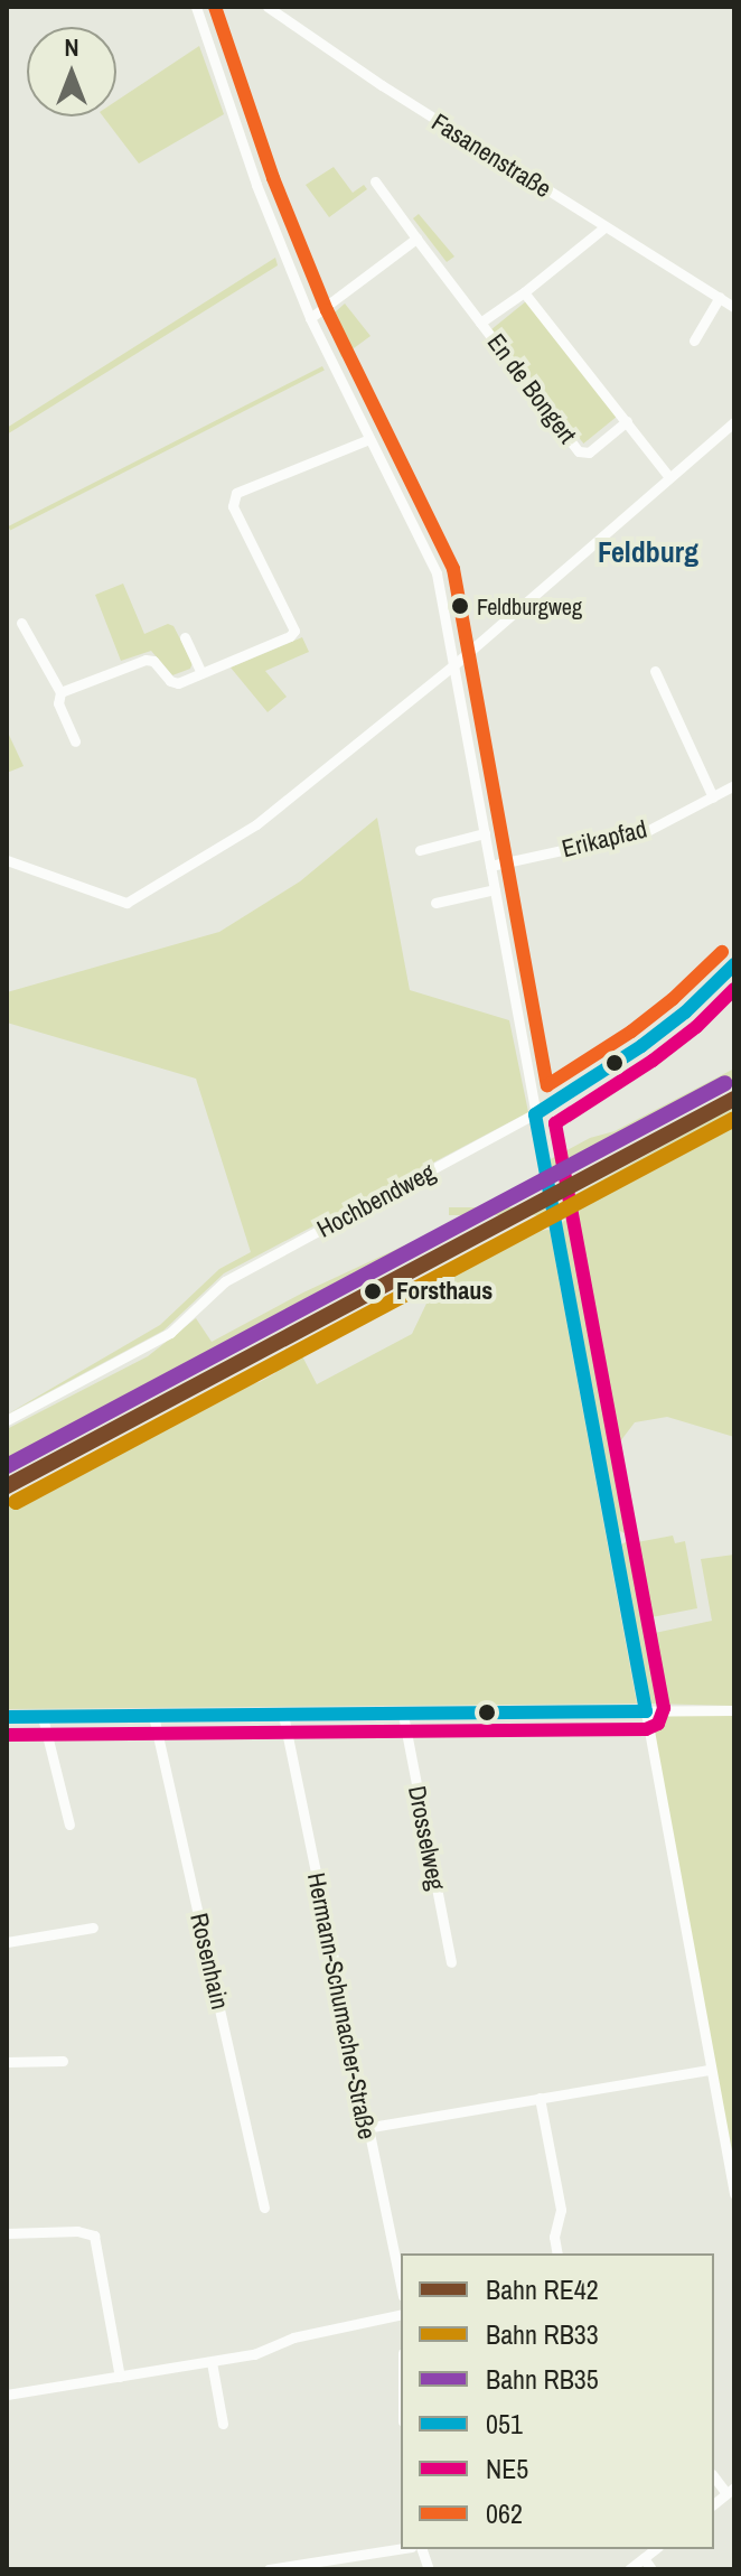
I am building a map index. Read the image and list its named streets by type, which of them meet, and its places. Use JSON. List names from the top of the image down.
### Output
{
  "streets": {
    "street": [
      "Fasanenstraße",
      "En de Bongert",
      "Erikapfad",
      "Hochbendweg",
      "Drosselweg",
      "Rosenhain",
      "Hermann-Schumacher-Straße"
    ]
  },
  "crossings": [
    ["Fasanenstraße", "En de Bongert"]
  ],
  "districts": ["Feldburg"],
  "places": ["Feldburgweg", "Forsthaus"],
  "lines": [
    "transit line 062",
    "transit line 051",
    "transit line NE5",
    "rail line RB35",
    "rail line RE42",
    "rail line RB33"
  ],
  "legend": [
    "Bahn RE42",
    "Bahn RB33",
    "Bahn RB35",
    "051",
    "NE5",
    "062"
  ],
  "north": "top"
}
